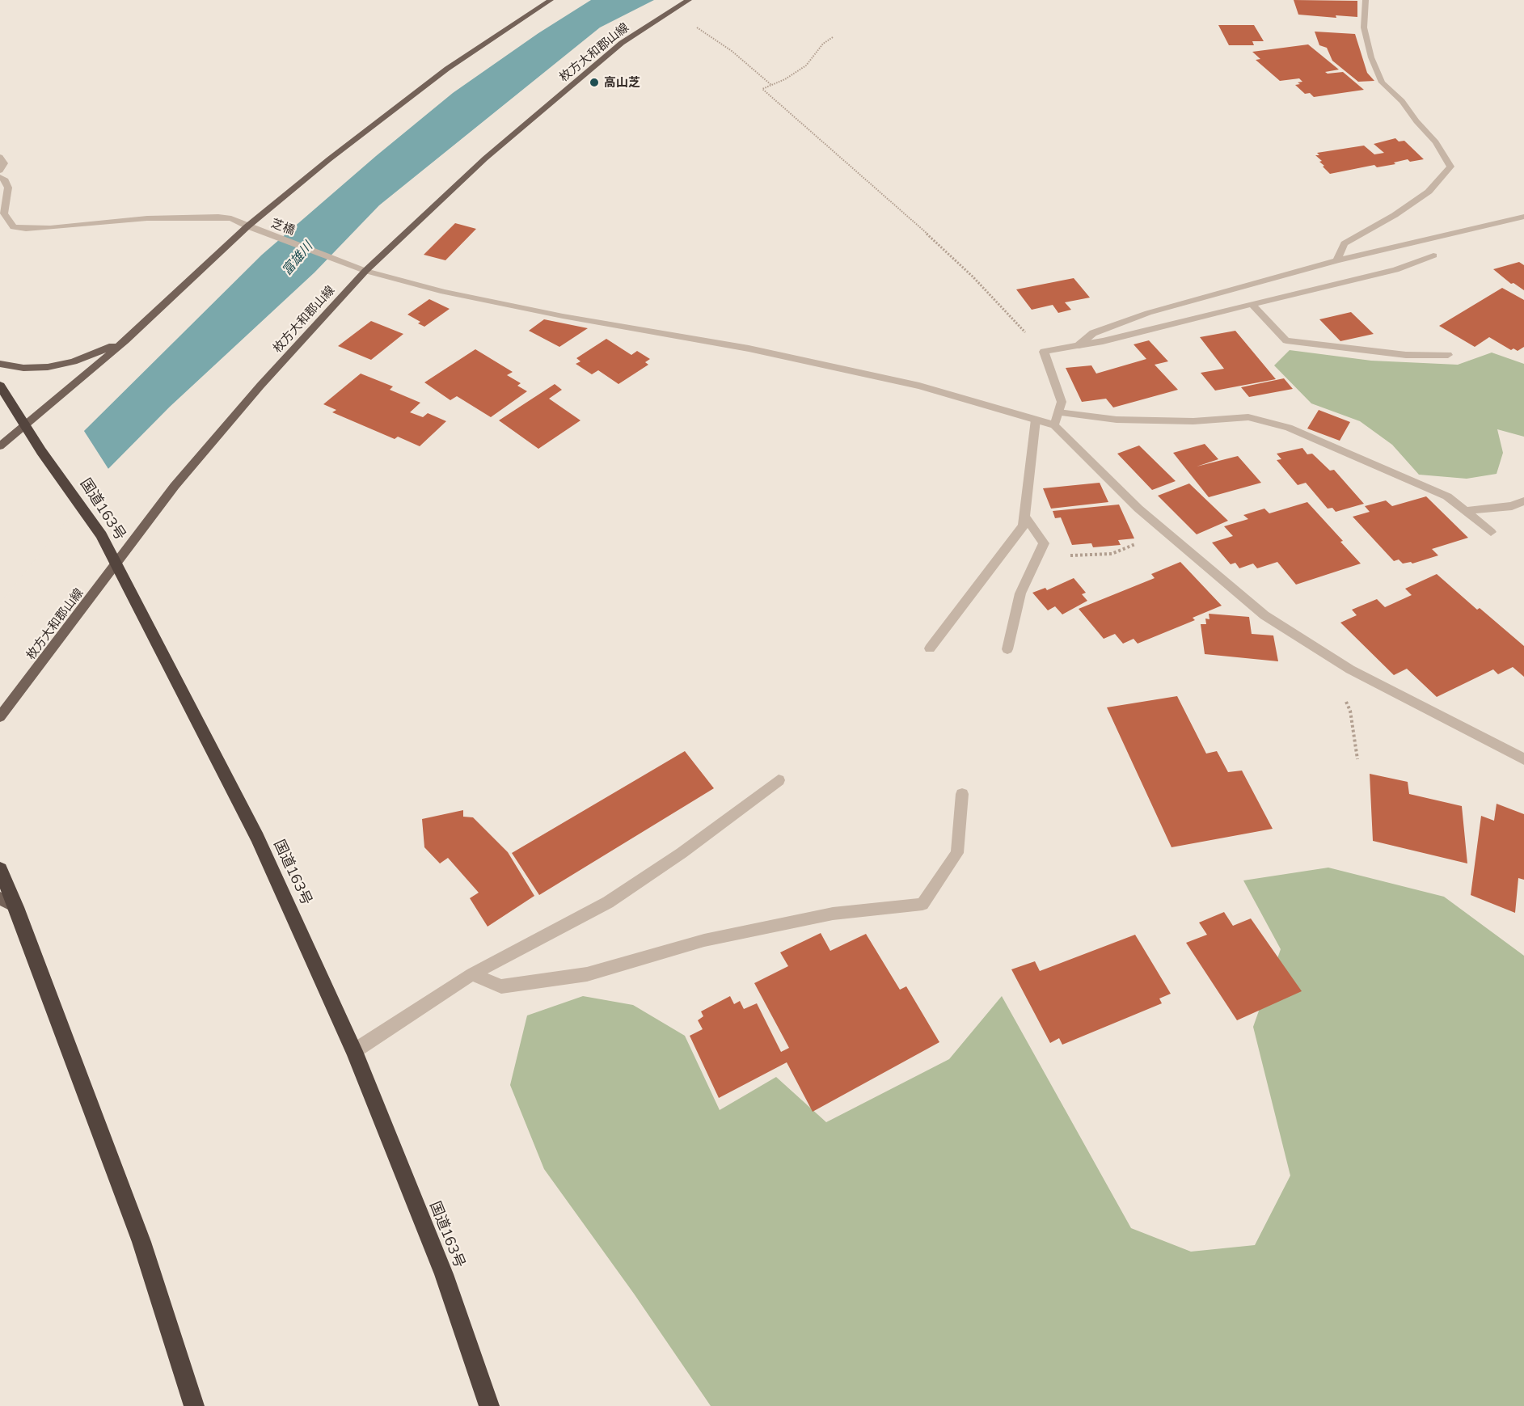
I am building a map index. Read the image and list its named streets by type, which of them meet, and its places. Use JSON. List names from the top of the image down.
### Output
{
  "streets": {
    "highway": ["国道163号"],
    "main road": ["枚方大和郡山線"],
    "street": ["芝橋"]
  },
  "crossings": [
    ["枚方大和郡山線", "芝橋"],
    ["枚方大和郡山線", "国道163号"]
  ],
  "water": ["富雄川"],
  "places": ["高山芝"]
}
